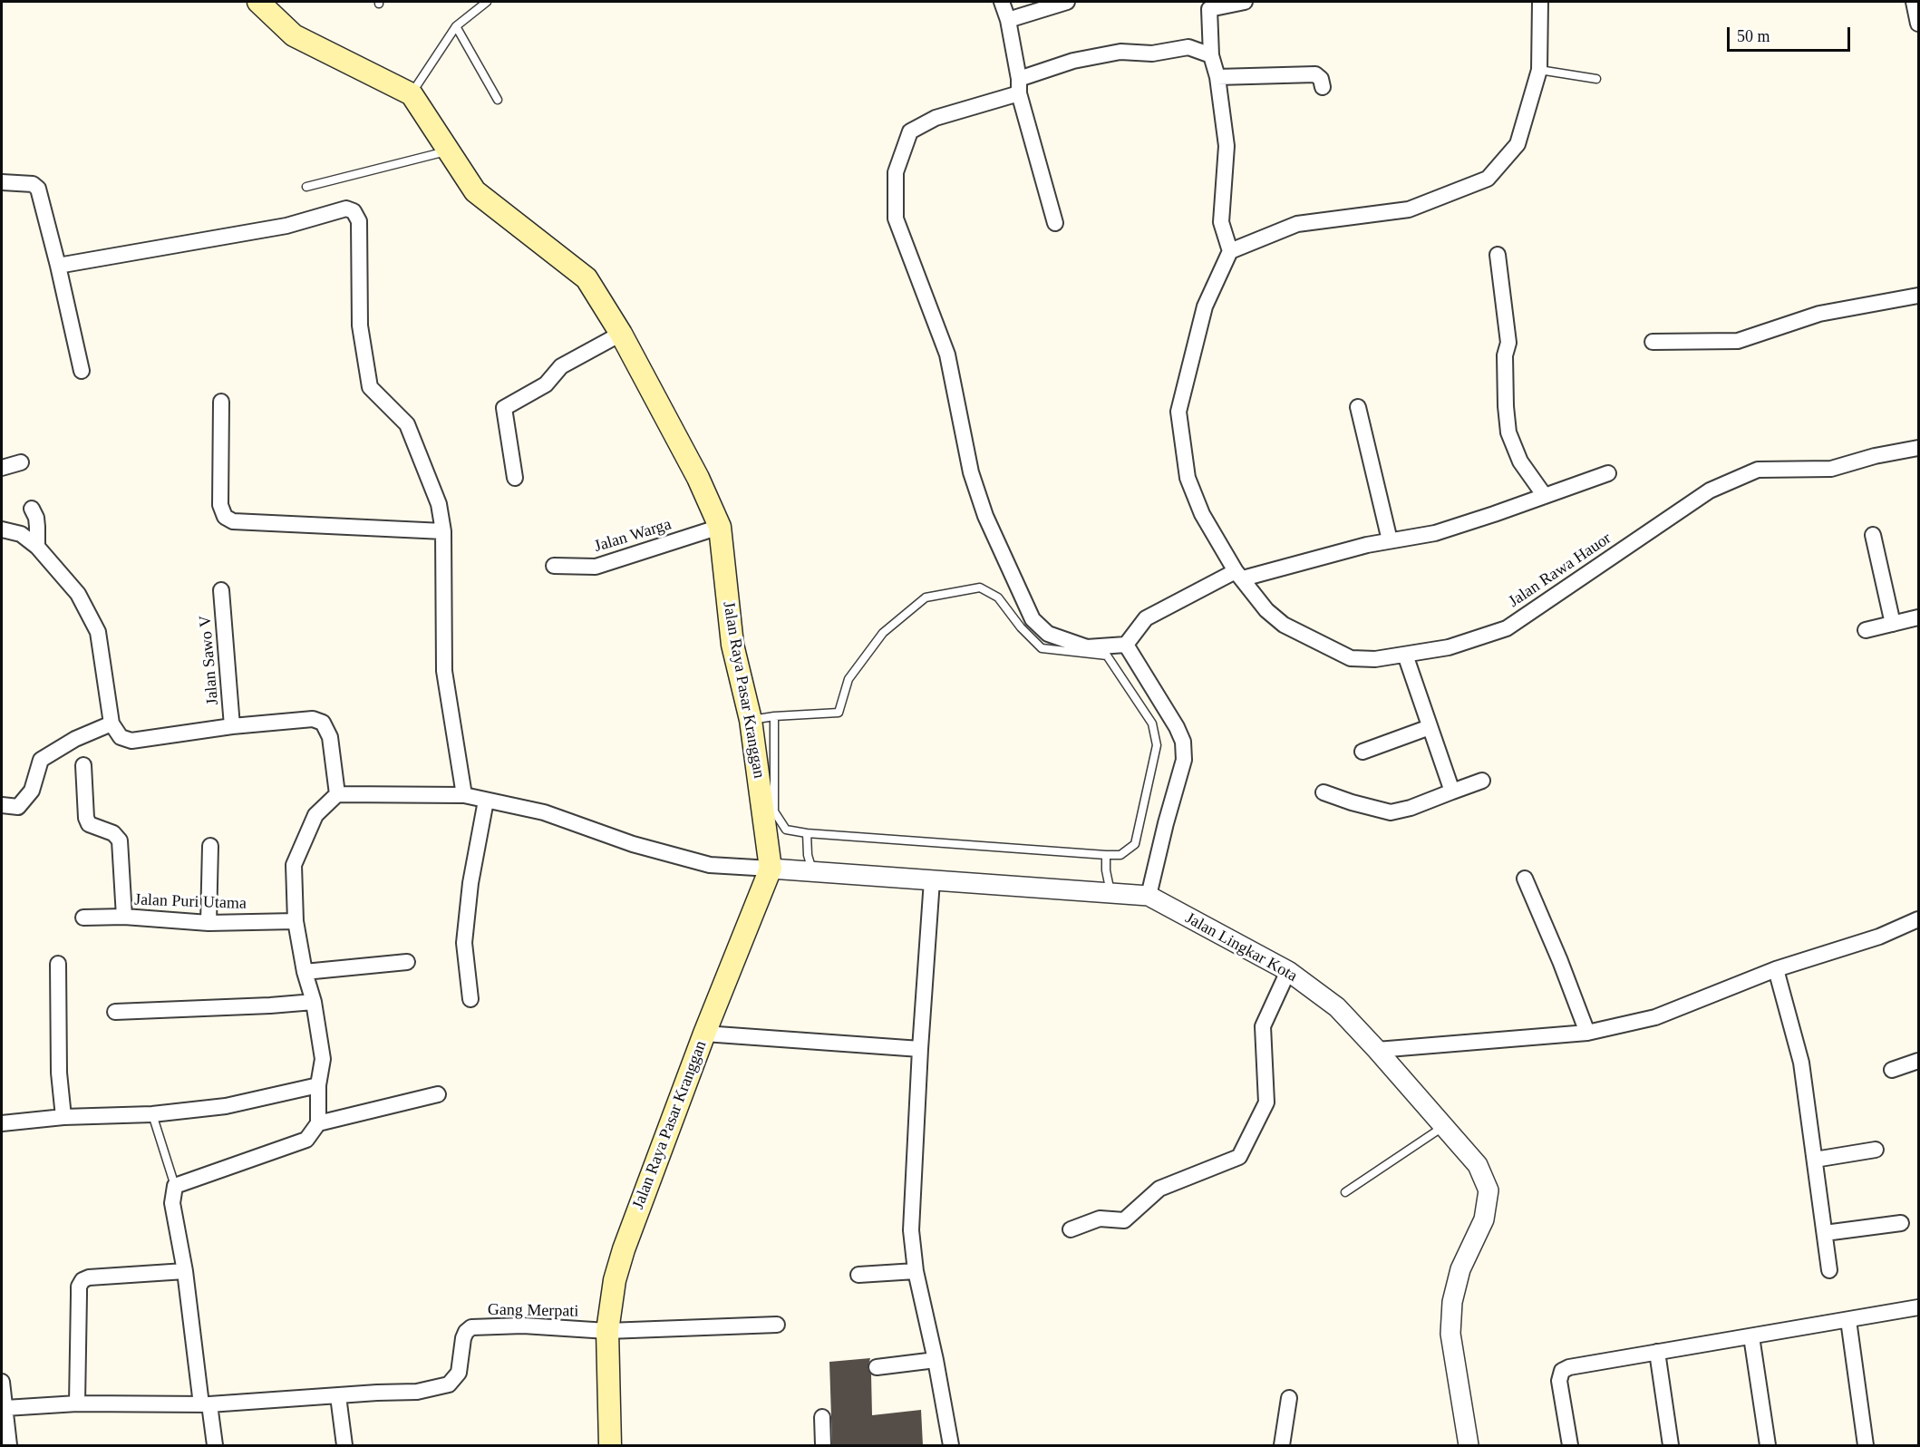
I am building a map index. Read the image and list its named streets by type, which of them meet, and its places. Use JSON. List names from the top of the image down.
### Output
{
  "streets": {
    "main road": ["Jalan Raya Pasar Kranggan"],
    "street": [
      "Jalan Warga",
      "Jalan Rawa Hauor",
      "Jalan Sawo V",
      "Jalan Puri Utama",
      "Jalan Lingkar Kota",
      "Gang Merpati"
    ]
  },
  "crossings": [
    ["Jalan Warga", "Jalan Raya Pasar Kranggan"],
    ["Jalan Raya Pasar Kranggan", "Jalan Lingkar Kota"],
    ["Jalan Raya Pasar Kranggan", "Gang Merpati"]
  ],
  "scale_bar": "50 m"
}
